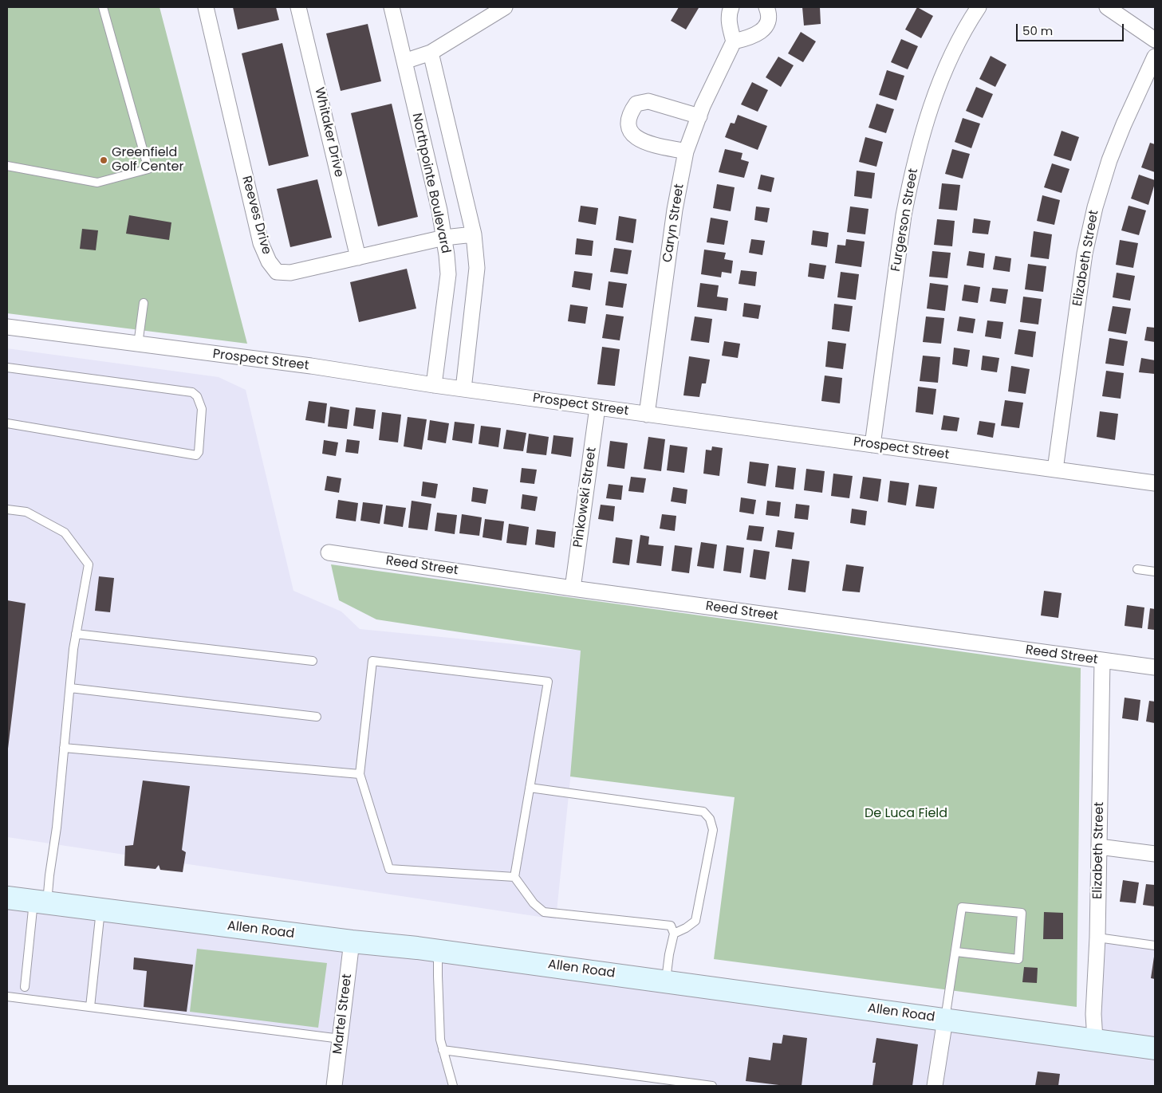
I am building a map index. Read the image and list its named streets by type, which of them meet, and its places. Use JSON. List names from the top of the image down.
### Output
{
  "streets": {
    "main road": ["Allen Road"],
    "street": [
      "Whitaker Drive",
      "Northpointe Boulevard",
      "Reeves Drive",
      "Furgerson Street",
      "Caryn Street",
      "Elizabeth Street",
      "Prospect Street",
      "Pinkowski Street",
      "Reed Street",
      "Martel Street"
    ]
  },
  "crossings": [
    ["Whitaker Drive", "Reeves Drive"],
    ["Northpointe Boulevard", "Reeves Drive"],
    ["Northpointe Boulevard", "Prospect Street"],
    ["Furgerson Street", "Prospect Street"],
    ["Caryn Street", "Prospect Street"],
    ["Elizabeth Street", "Prospect Street"],
    ["Elizabeth Street", "Reed Street"],
    ["Elizabeth Street", "Allen Road"],
    ["Prospect Street", "Pinkowski Street"],
    ["Pinkowski Street", "Reed Street"],
    ["Allen Road", "Martel Street"]
  ],
  "parks": ["De Luca Field"],
  "places": ["Greenfield Golf Center"],
  "scale_bar": "50 m"
}
